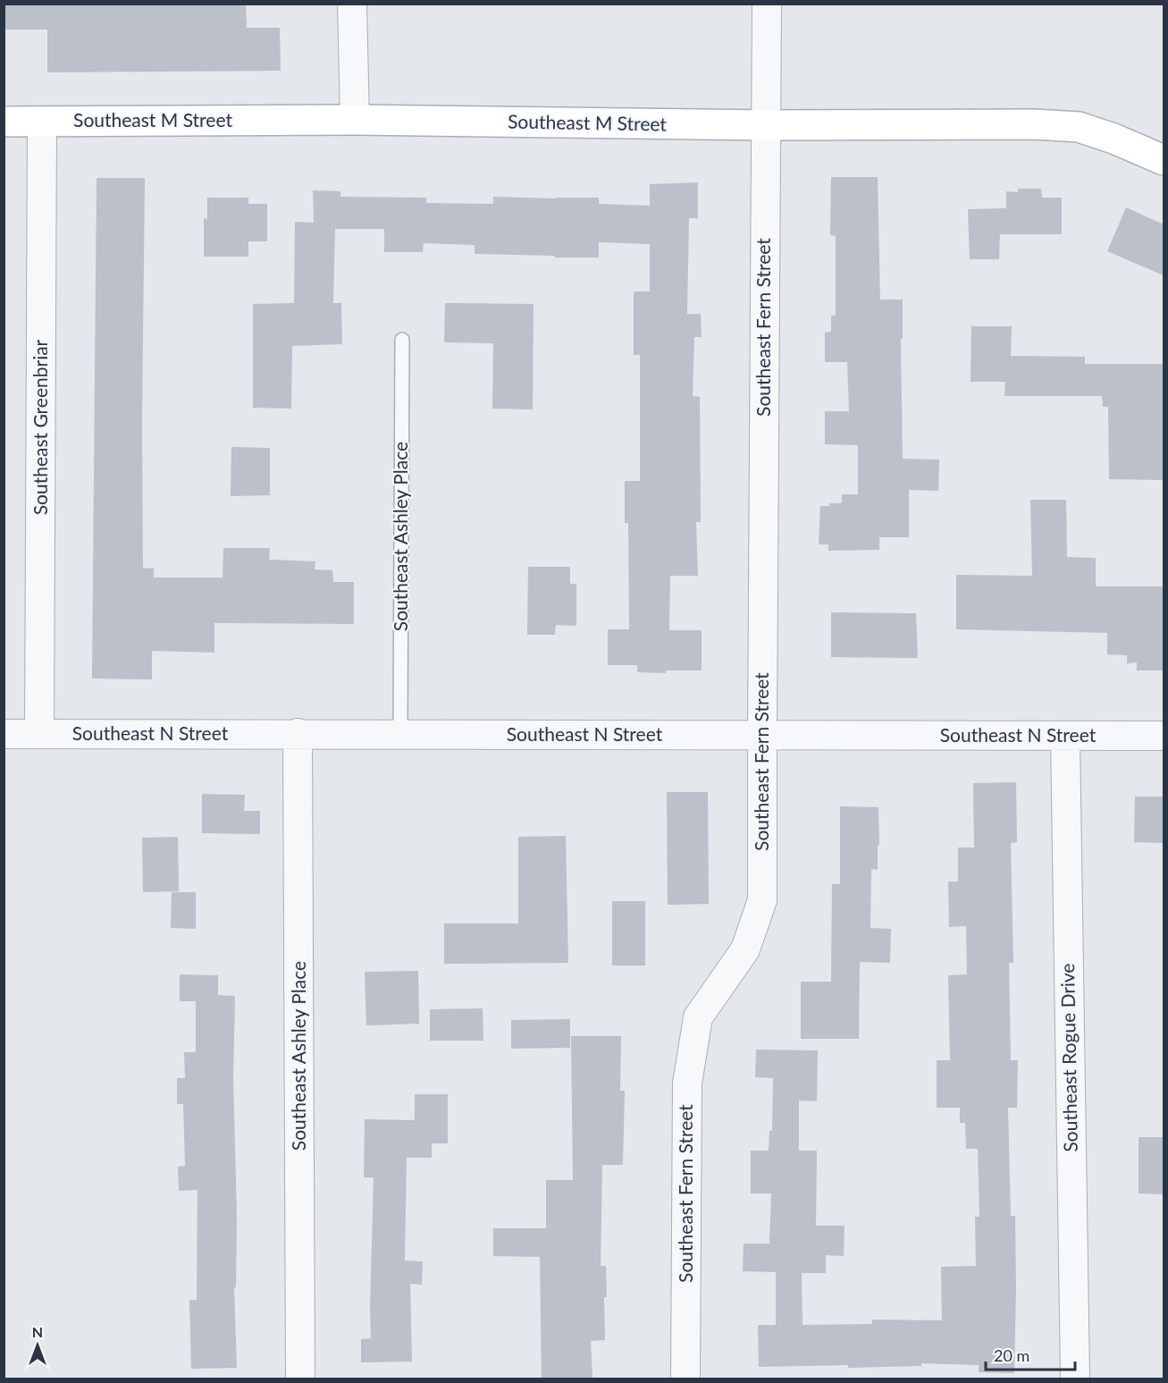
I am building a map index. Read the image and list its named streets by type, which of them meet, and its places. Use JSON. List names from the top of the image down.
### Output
{
  "streets": {
    "street": [
      "Southeast M Street",
      "Southeast Fern Street",
      "Southeast Greenbriar",
      "Southeast Ashley Place",
      "Southeast N Street",
      "Southeast Rogue Drive"
    ]
  },
  "crossings": [
    ["Southeast M Street", "Southeast Fern Street"],
    ["Southeast M Street", "Southeast Greenbriar"],
    ["Southeast Fern Street", "Southeast N Street"],
    ["Southeast Greenbriar", "Southeast N Street"],
    ["Southeast Ashley Place", "Southeast N Street"],
    ["Southeast N Street", "Southeast Rogue Drive"]
  ],
  "scale_bar": "20 m",
  "north": "top"
}
